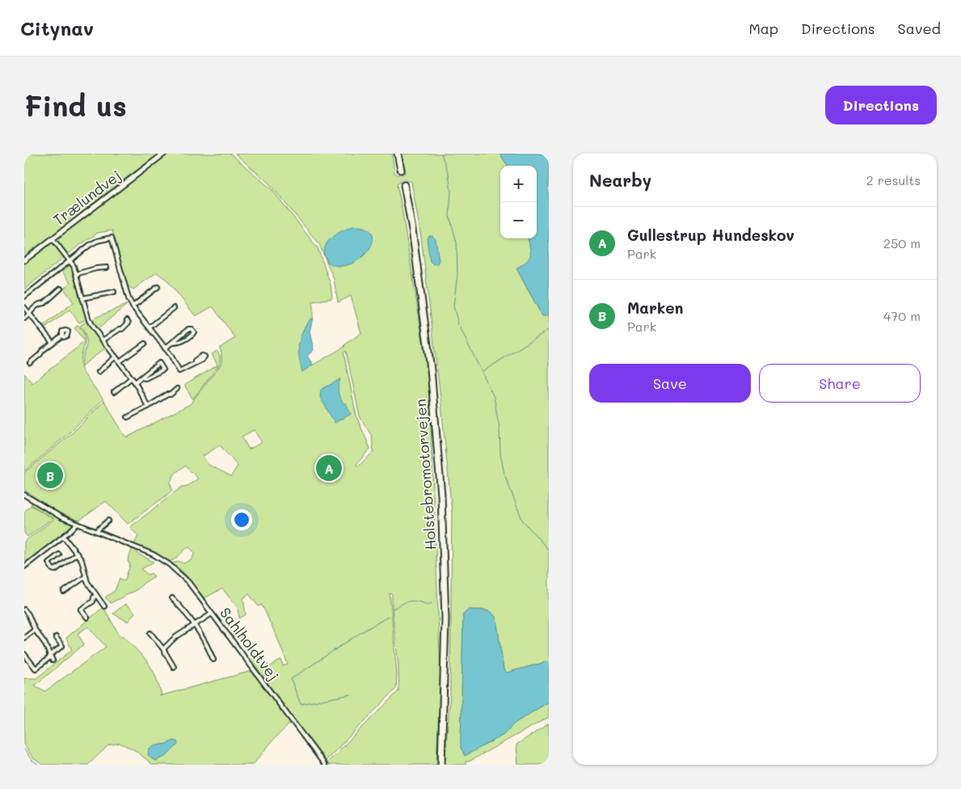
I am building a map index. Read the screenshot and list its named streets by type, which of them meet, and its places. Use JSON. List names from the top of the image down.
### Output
{
  "streets": {
    "highway": ["Holstebromotorvejen"],
    "street": ["Trælundvej", "Sahlholdtvej"]
  },
  "page": {
    "header": "Citynav",
    "nav": ["Map", "Directions", "Saved"],
    "buttons": [
      "Directions",
      ["Save", "Share"]
    ],
    "title": "Find us",
    "heading": ["Nearby", "2 results"],
    "map_buttons": ["+", "−"],
    "list": [
      {
        "mark": "A",
        "name": "Gullestrup Hundeskov",
        "note": "Park",
        "value": "250 m"
      },
      {
        "mark": "B",
        "name": "Marken",
        "note": "Park",
        "value": "470 m"
      }
    ],
    "pins": ["A", "B"]
  }
}
